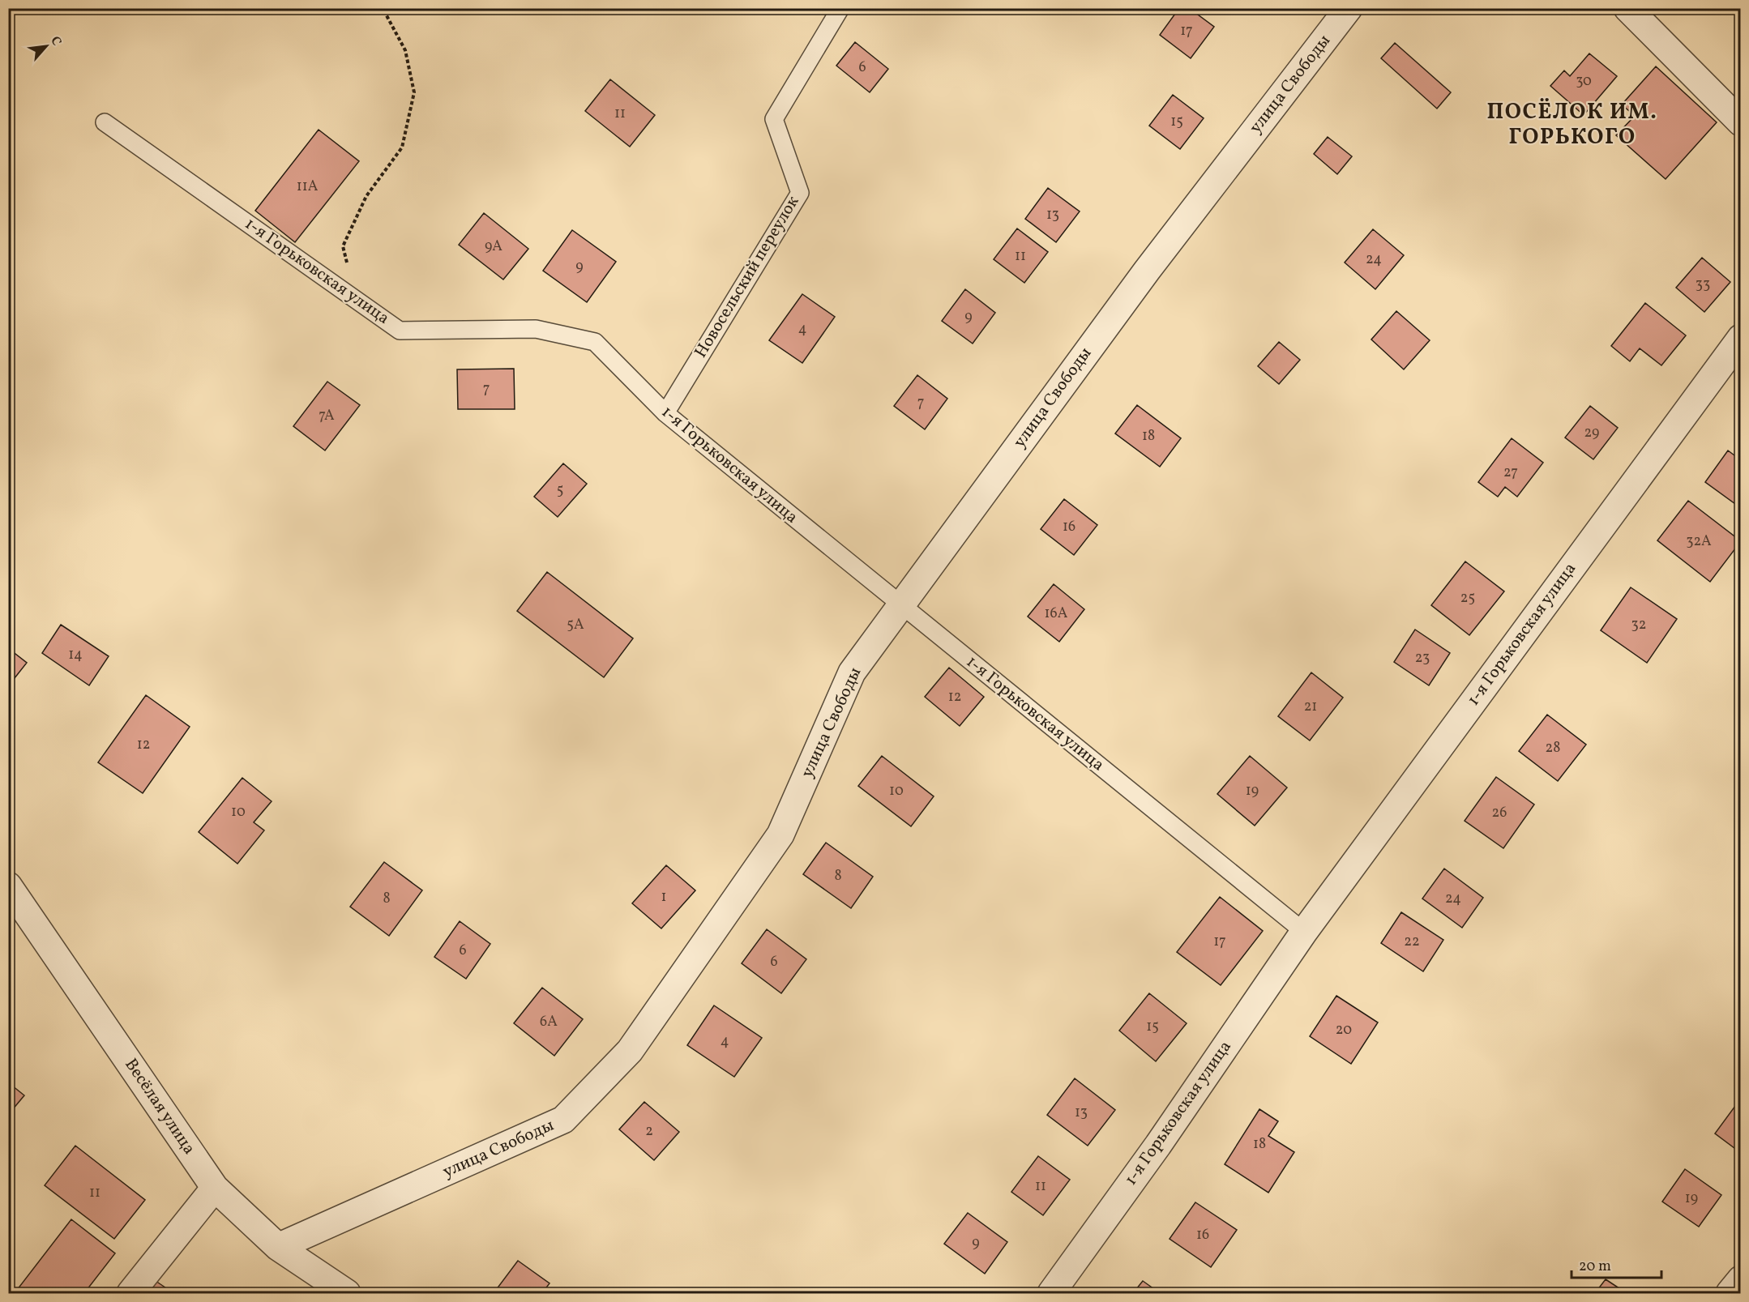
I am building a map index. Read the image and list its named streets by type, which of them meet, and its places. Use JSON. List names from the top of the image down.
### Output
{
  "streets": {
    "street": ["улица Свободы", "1-я Горьковская улица", "Весёлая улица"],
    "lane": ["Новосельский переулок"]
  },
  "crossings": [
    ["улица Свободы", "1-я Горьковская улица"],
    ["улица Свободы", "Весёлая улица"],
    ["1-я Горьковская улица", "Новосельский переулок"]
  ],
  "districts": ["ПОСЁЛОК ИМ. ГОРЬКОГО"],
  "house_numbers": [
    "17",
    "6",
    "30",
    "11",
    "15",
    "11А",
    "13",
    "9А",
    "11",
    "24",
    "9",
    "33",
    "9",
    "4",
    "7",
    "7",
    "7А",
    "29",
    "18",
    "27",
    "5",
    "16",
    "32А",
    "25",
    "16А",
    "5А",
    "32",
    "14",
    "23",
    "12",
    "21",
    "12",
    "28",
    "10",
    "19",
    "10",
    "26",
    "8",
    "1",
    "8",
    "24",
    "17",
    "22",
    "6",
    "6",
    "6А",
    "15",
    "20",
    "4",
    "13",
    "2",
    "18",
    "11",
    "11",
    "19",
    "16",
    "9"
  ],
  "scale_bar": "20 m",
  "north": "top right"
}
